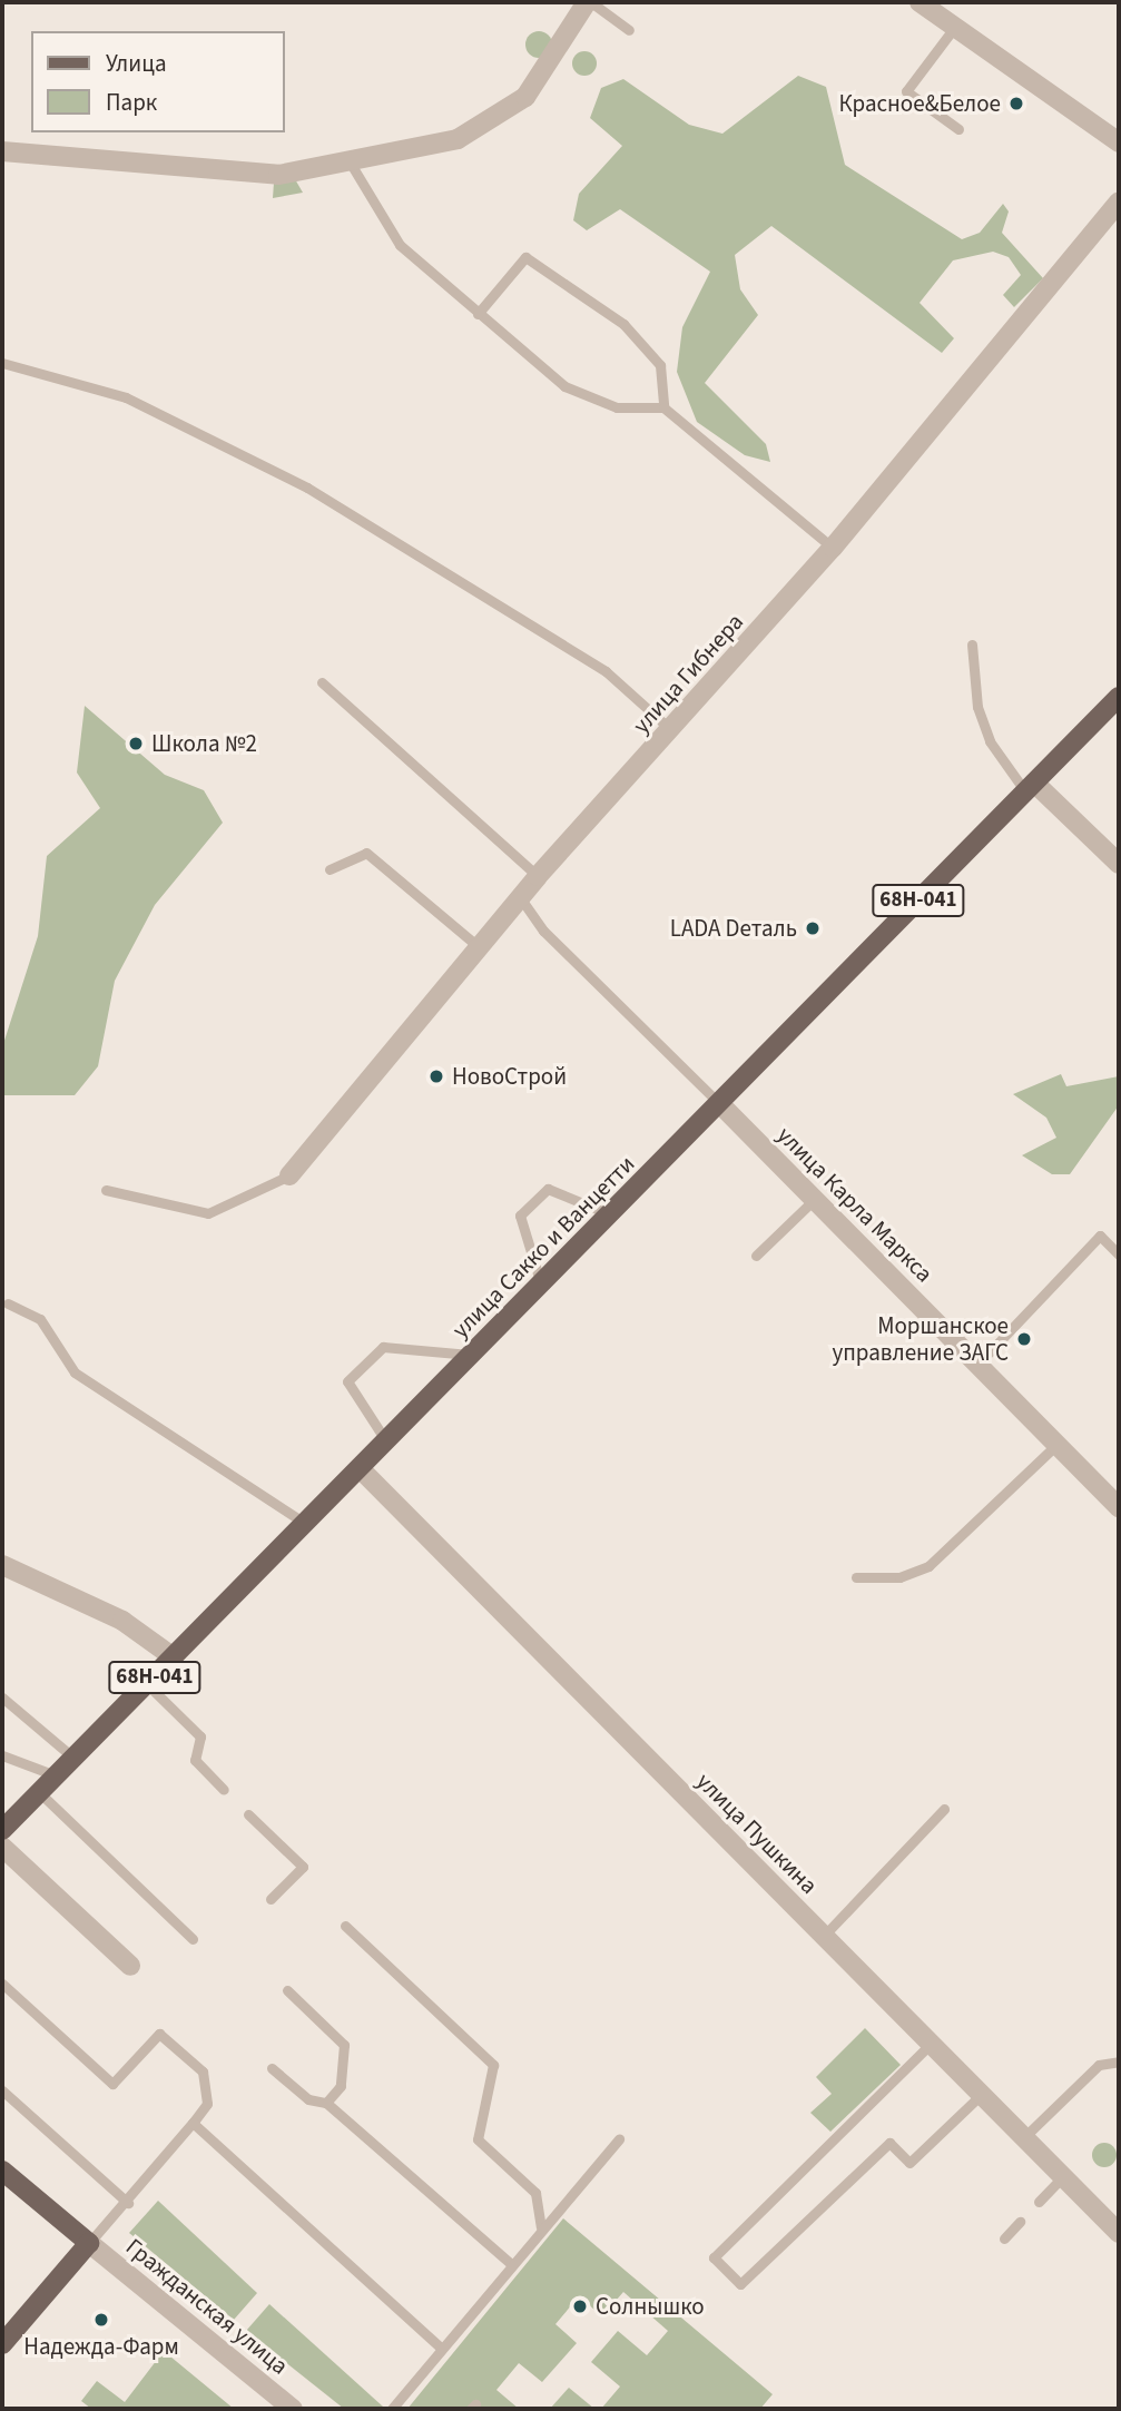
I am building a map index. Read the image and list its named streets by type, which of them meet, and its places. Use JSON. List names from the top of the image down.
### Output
{
  "streets": {
    "main road": ["68Н-041", "улица Сакко и Ванцетти"],
    "street": [
      "улица Гибнера",
      "улица Карла Маркса",
      "улица Пушкина",
      "Гражданская улица"
    ]
  },
  "crossings": [
    ["улица Карла Маркса", "улица Сакко и Ванцетти"],
    ["улица Сакко и Ванцетти", "улица Пушкина"]
  ],
  "places": [
    "Красное&Белое",
    "Школа №2",
    "LADA Dеталь",
    "НовоСтрой",
    "Моршанское управление ЗАГС",
    "Солнышко",
    "Надежда-Фарм"
  ],
  "legend": ["Улица", "Парк"]
}
